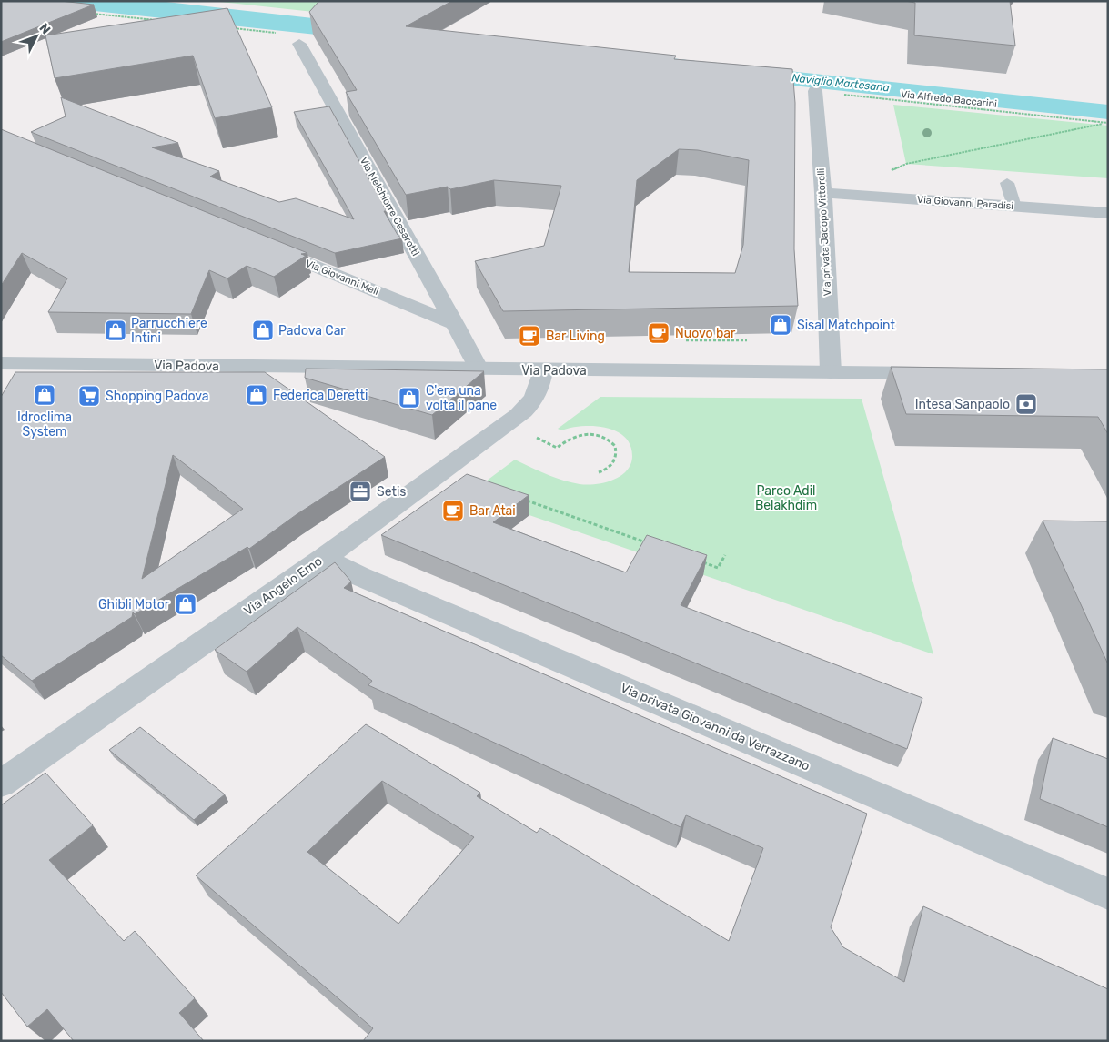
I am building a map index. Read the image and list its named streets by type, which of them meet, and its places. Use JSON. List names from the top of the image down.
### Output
{
  "streets": {
    "street": [
      "Via Giovanni Paradisi",
      "Via Melchiorre Cesarotti",
      "Via privata Jacopo Vittorelli",
      "Via Giovanni Meli",
      "Via Padova",
      "Via Angelo Emo",
      "Via privata Giovanni da Verrazzano"
    ],
    "path": ["Via Alfredo Baccarini"]
  },
  "crossings": [
    ["Via Alfredo Baccarini", "Via privata Jacopo Vittorelli"],
    ["Via Giovanni Paradisi", "Via privata Jacopo Vittorelli"],
    ["Via Melchiorre Cesarotti", "Via Giovanni Meli"],
    ["Via Melchiorre Cesarotti", "Via Padova"],
    ["Via privata Jacopo Vittorelli", "Via Padova"],
    ["Via Padova", "Via Angelo Emo"],
    ["Via Angelo Emo", "Via privata Giovanni da Verrazzano"]
  ],
  "water": ["Naviglio Martesana"],
  "parks": ["Parco Adil Belakhdim"],
  "places": {
    "shop": [
      "Sisal Matchpoint",
      "Parrucchiere Intini",
      "Padova Car",
      "Idroclima System",
      "Federica Deretti",
      "C'era una volta il pane",
      "Ghibli Motor"
    ],
    "cafe": ["Nuovo bar", "Bar Living", "Bar Atai"],
    "supermarket": ["Shopping Padova"],
    "bank": ["Intesa Sanpaolo"],
    "office": ["Setis"]
  },
  "north": "top right"
}
